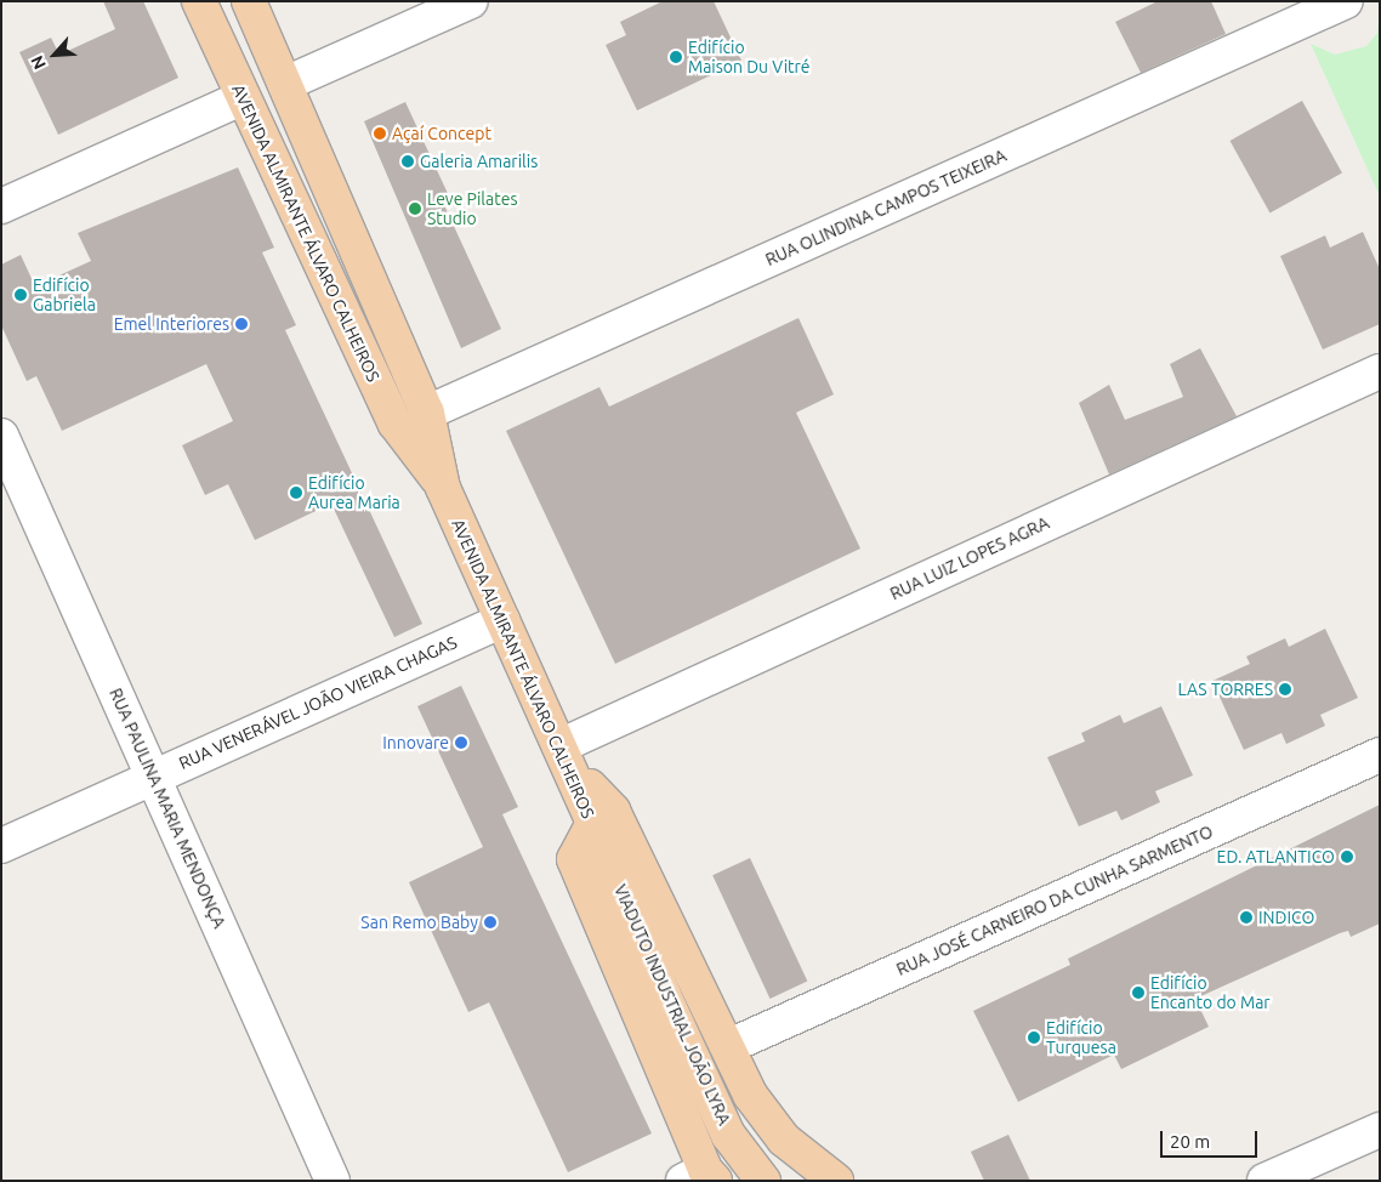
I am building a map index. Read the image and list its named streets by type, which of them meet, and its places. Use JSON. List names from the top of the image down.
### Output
{
  "streets": {
    "main road": ["AVENIDA ALMIRANTE ÁLVARO CALHEIROS", "VIADUTO INDUSTRIAL JOÃO LYRA"],
    "street": [
      "RUA OLINDINA CAMPOS TEIXEIRA",
      "RUA LUIZ LOPES AGRA",
      "RUA VENERÁVEL JOÃO VIEIRA CHAGAS",
      "RUA PAULINA MARIA MENDONÇA",
      "RUA JOSÉ CARNEIRO DA CUNHA SARMENTO"
    ]
  },
  "crossings": [
    ["RUA OLINDINA CAMPOS TEIXEIRA", "AVENIDA ALMIRANTE ÁLVARO CALHEIROS"],
    ["AVENIDA ALMIRANTE ÁLVARO CALHEIROS", "RUA LUIZ LOPES AGRA"],
    ["AVENIDA ALMIRANTE ÁLVARO CALHEIROS", "RUA VENERÁVEL JOÃO VIEIRA CHAGAS"],
    ["AVENIDA ALMIRANTE ÁLVARO CALHEIROS", "VIADUTO INDUSTRIAL JOÃO LYRA"],
    ["RUA VENERÁVEL JOÃO VIEIRA CHAGAS", "RUA PAULINA MARIA MENDONÇA"]
  ],
  "places": [
    "Edifício Maison Du Vitré",
    "Açaí Concept",
    "Galeria Amarilis",
    "Leve Pilates Studio",
    "Edifício Gabriela",
    "Emel Interiores",
    "Edifício Aurea Maria",
    "LAS TORRES",
    "Innovare",
    "ED. ATLANTICO",
    "INDICO",
    "San Remo Baby",
    "Edifício Encanto do Mar",
    "Edifício Turquesa"
  ],
  "scale_bar": "20 m",
  "north": "bottom left"
}
